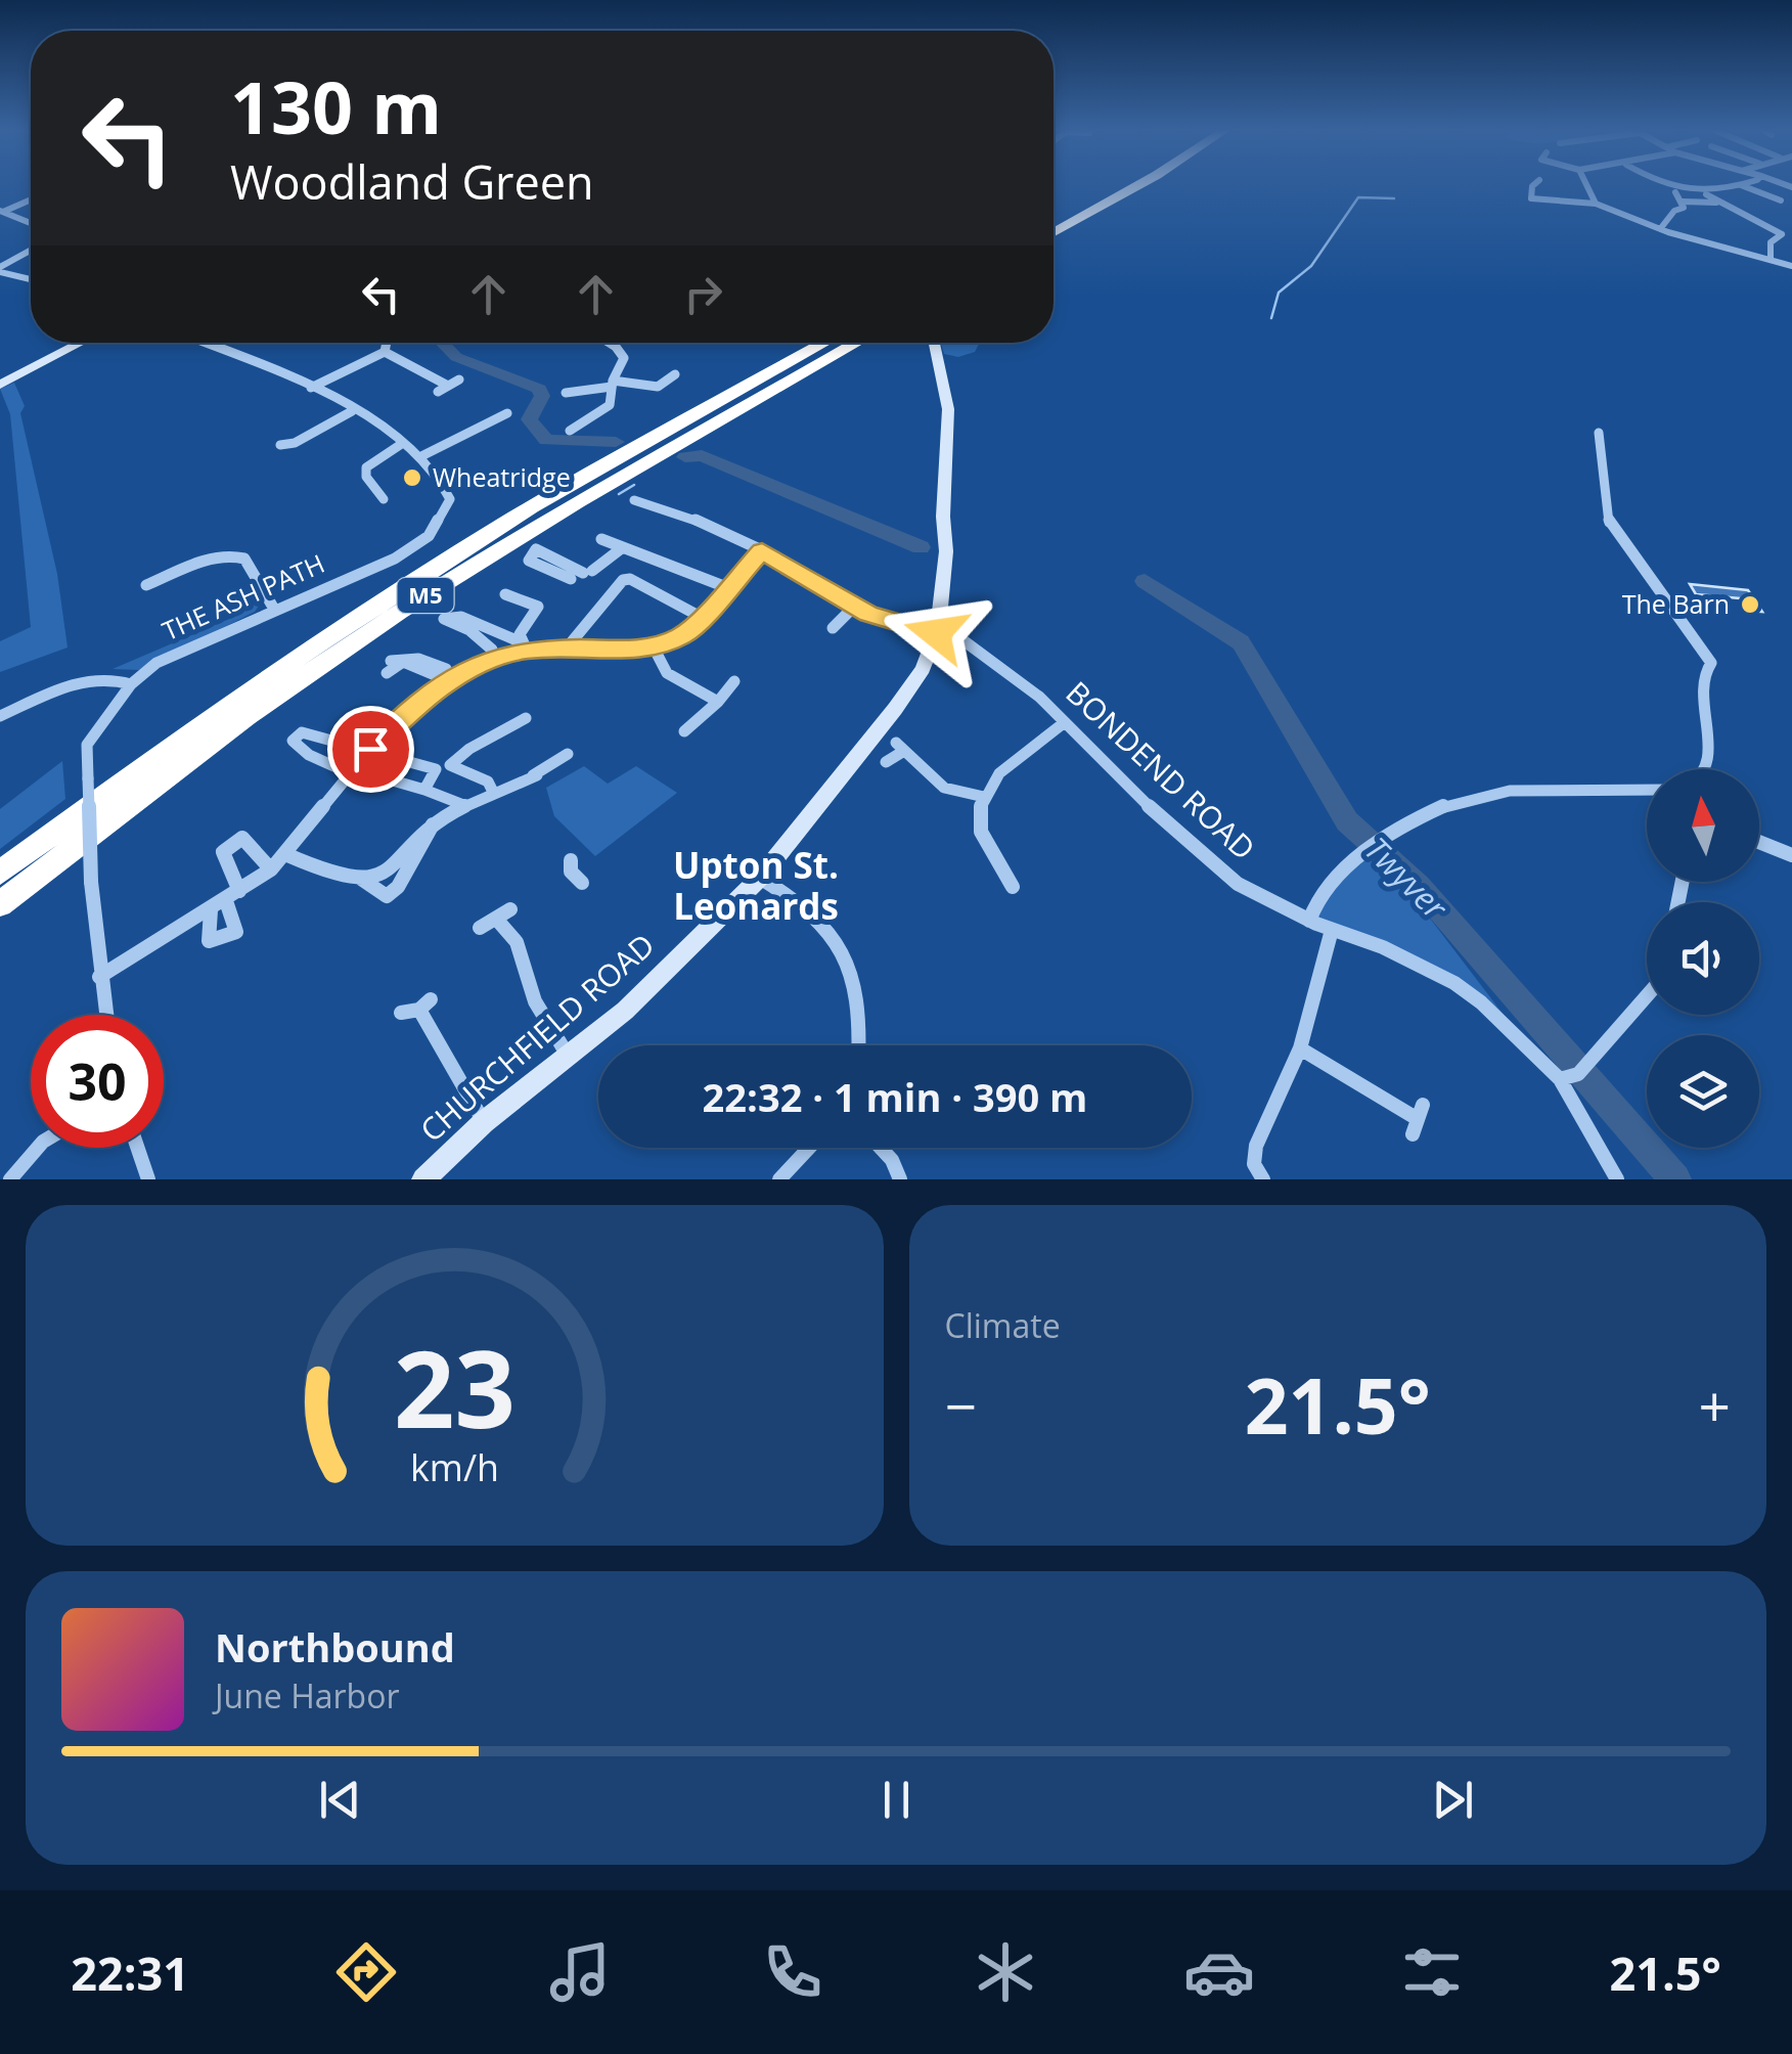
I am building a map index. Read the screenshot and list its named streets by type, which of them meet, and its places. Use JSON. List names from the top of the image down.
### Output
{
  "streets": {
    "highway": ["M5"],
    "street": ["THE ASH PATH", "BONDEND ROAD", "CHURCHFIELD ROAD"]
  },
  "crossings": [
    ["BONDEND ROAD", "CHURCHFIELD ROAD"]
  ],
  "districts": ["Upton St. Leonards"],
  "water": ["Twyver"],
  "places": ["Wheatridge", "The Barn"],
  "north": "top",
  "page": {
    "turn": ["130 m", "Woodland Green"],
    "limit": "30",
    "trip": "22:32 · 1 min · 390 m",
    "tile": "Climate",
    "heat": ["−", "21.5°", "+"],
    "song": ["Northbound", "June Harbor"],
    "tabs": ["22:31", "21.5°"],
    "gauge": ["23", "km/h"]
  }
}
